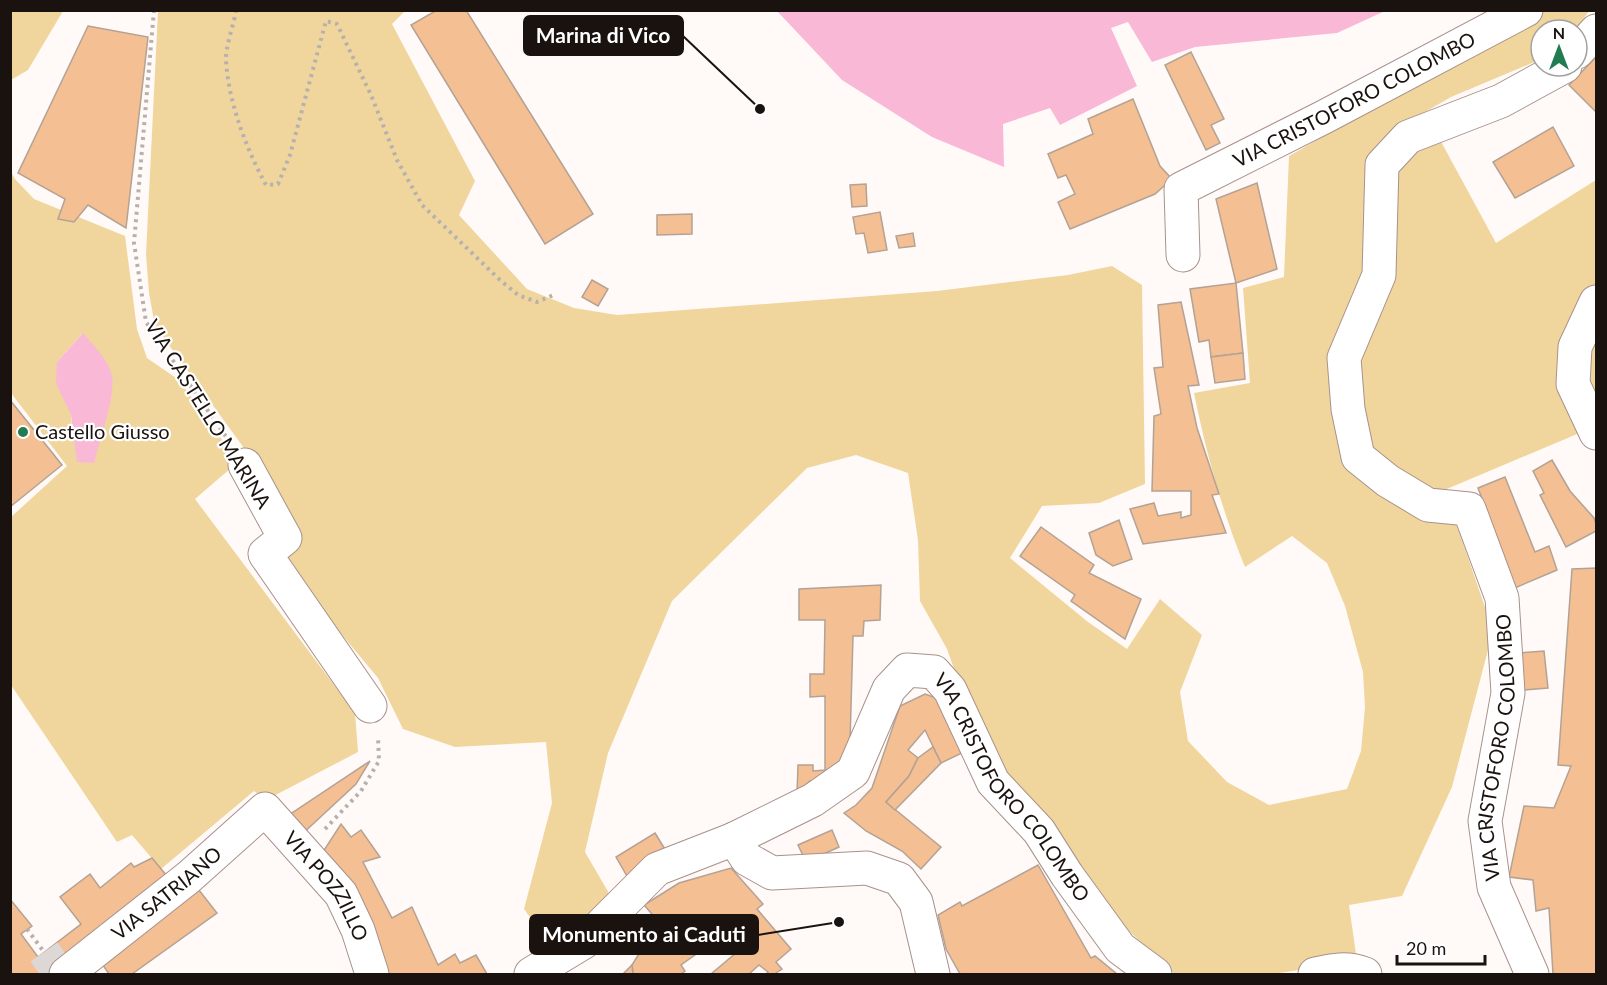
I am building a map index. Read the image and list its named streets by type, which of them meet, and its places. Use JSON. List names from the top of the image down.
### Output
{
  "streets": {
    "street": [
      "VIA CRISTOFORO COLOMBO",
      "VIA CASTELLO MARINA",
      "VIA POZZILLO",
      "VIA SATRIANO"
    ]
  },
  "crossings": [
    ["VIA POZZILLO", "VIA SATRIANO"]
  ],
  "places": ["Marina di Vico", "Castello Giusso", "Monumento ai Caduti"],
  "scale_bar": "20 m",
  "north": "top"
}
